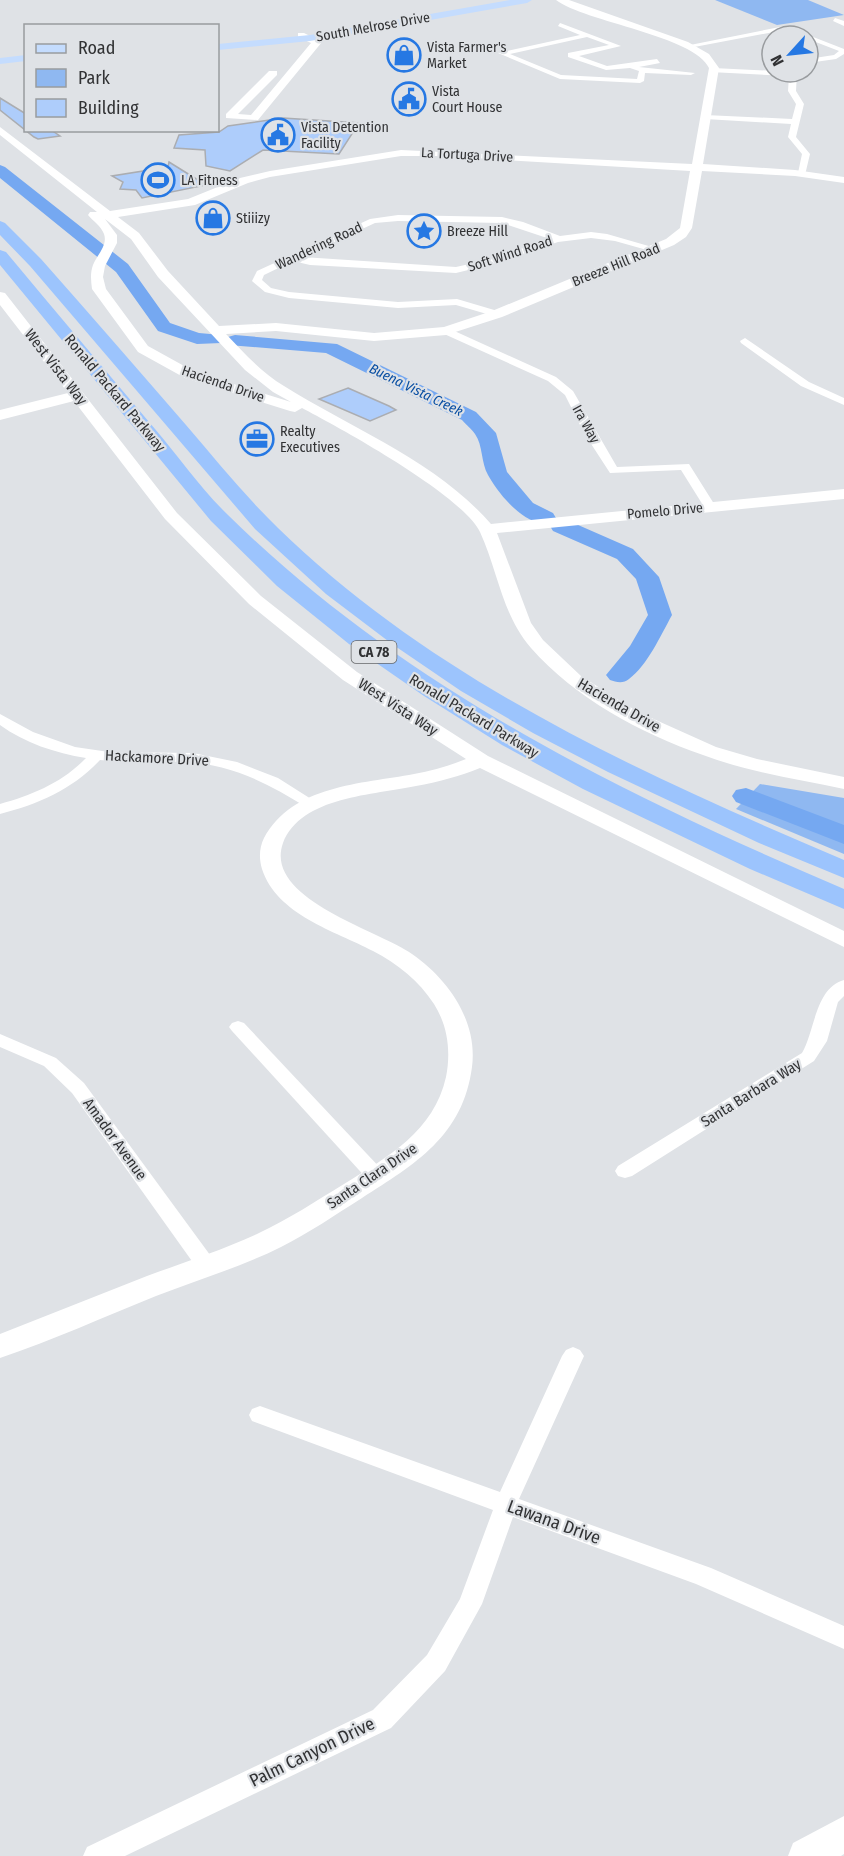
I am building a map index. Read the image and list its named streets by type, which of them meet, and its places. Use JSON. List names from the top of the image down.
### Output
{
  "streets": {
    "highway": ["Ronald Packard Parkway", "CA 78"],
    "main road": ["South Melrose Drive"],
    "street": [
      "La Tortuga Drive",
      "Wandering Road",
      "Soft Wind Road",
      "Breeze Hill Road",
      "West Vista Way",
      "Hacienda Drive",
      "Ira Way",
      "Pomelo Drive",
      "Hackamore Drive",
      "Santa Barbara Way",
      "Amador Avenue",
      "Santa Clara Drive",
      "Lawana Drive",
      "Palm Canyon Drive"
    ]
  },
  "crossings": [
    ["La Tortuga Drive", "Breeze Hill Road"],
    ["La Tortuga Drive", "Hacienda Drive"],
    ["Wandering Road", "Soft Wind Road"],
    ["Wandering Road", "Breeze Hill Road"],
    ["Soft Wind Road", "Breeze Hill Road"],
    ["Breeze Hill Road", "Hacienda Drive"],
    ["Breeze Hill Road", "Ira Way"],
    ["West Vista Way", "Santa Clara Drive"],
    ["Hacienda Drive", "Pomelo Drive"],
    ["Ira Way", "Pomelo Drive"],
    ["Hackamore Drive", "Santa Clara Drive"],
    ["Amador Avenue", "Santa Clara Drive"],
    ["Lawana Drive", "Palm Canyon Drive"]
  ],
  "water": ["Buena Vista Creek"],
  "places": {
    "shop": ["Vista Farmer's Market", "Stiiizy"],
    "public building": ["Vista Court House", "Vista Detention Facility"],
    "sports": ["LA Fitness"],
    "place": ["Breeze Hill"],
    "office": ["Realty Executives"]
  },
  "legend": ["Road", "Park", "Building"],
  "north": "bottom left"
}
